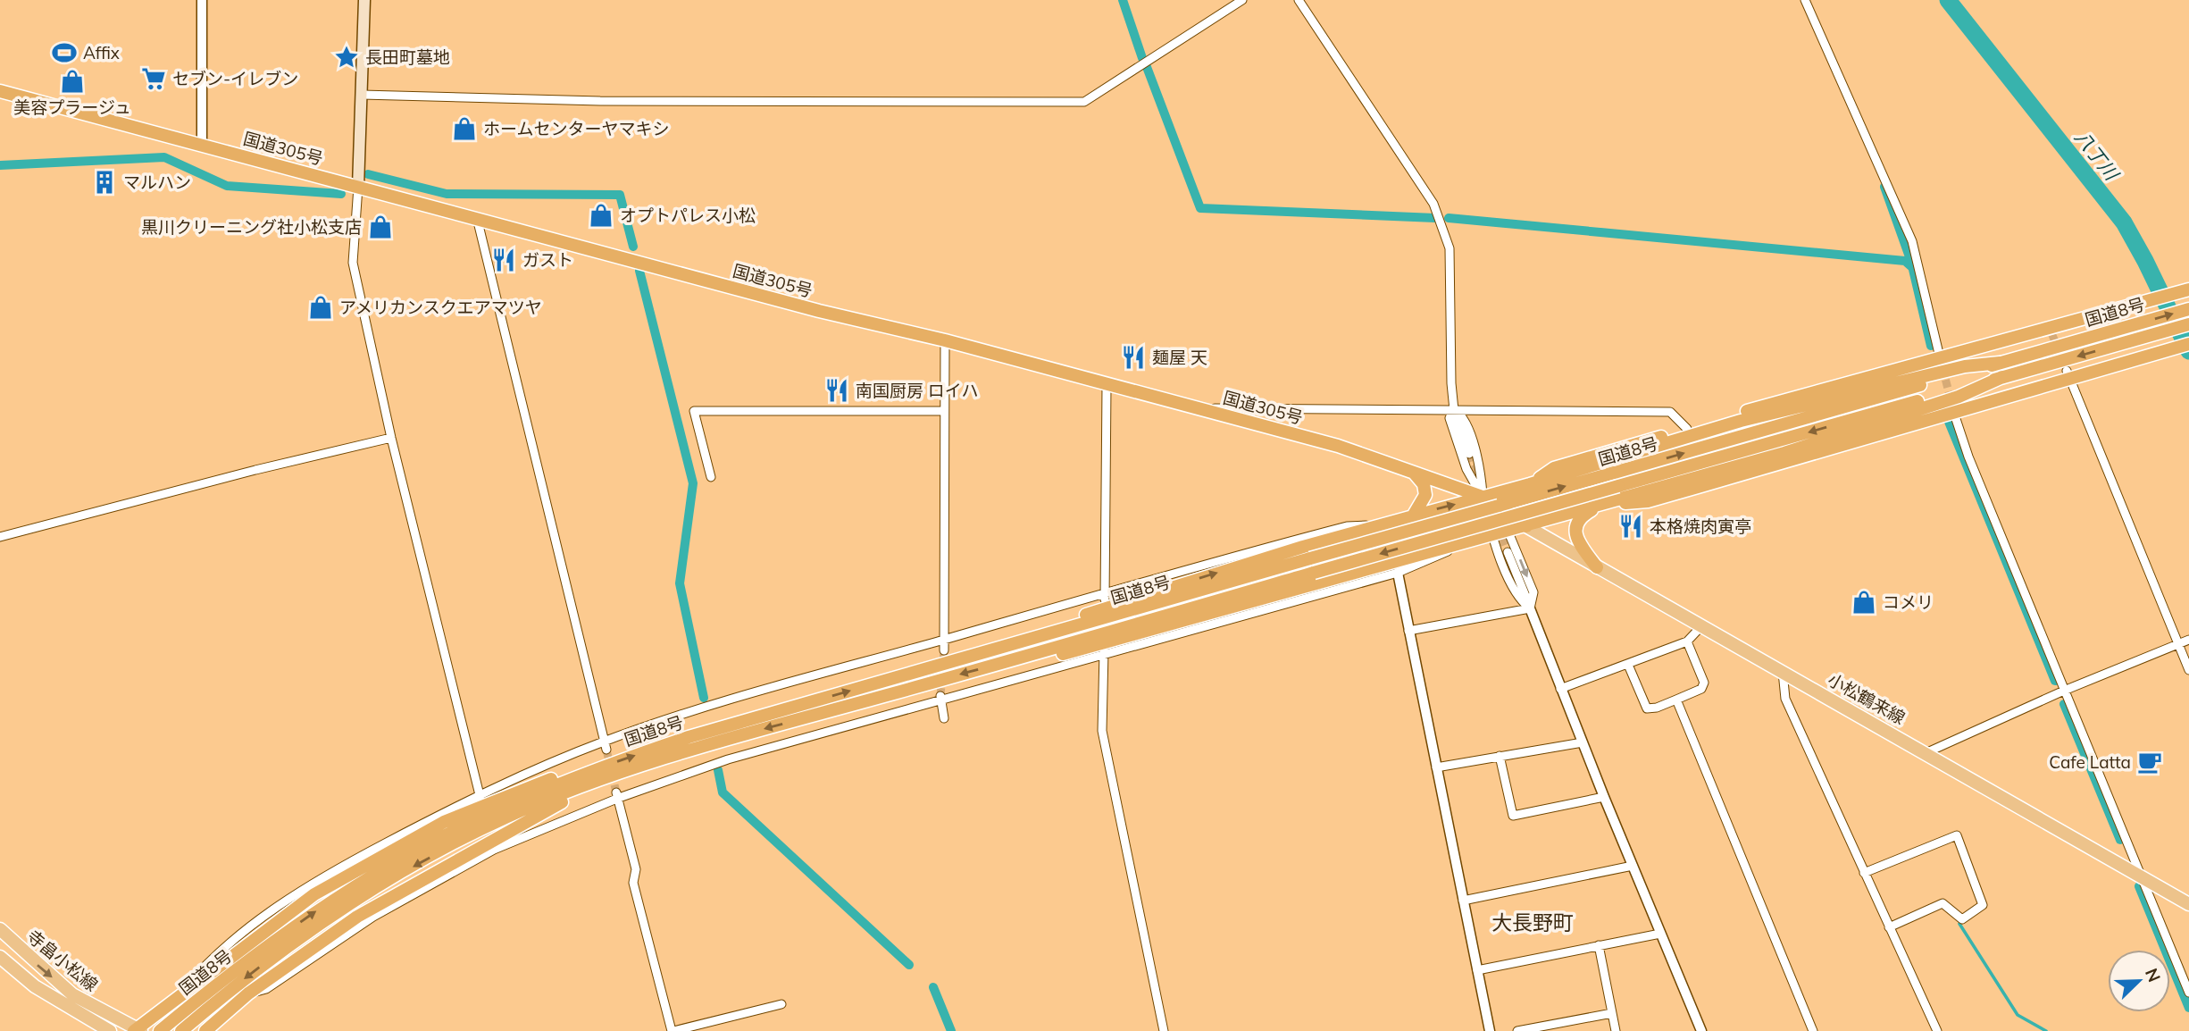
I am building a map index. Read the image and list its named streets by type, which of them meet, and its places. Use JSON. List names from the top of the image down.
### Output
{
  "streets": {
    "highway": ["国道305号", "国道8号"],
    "main road": ["小松鶴来線", "寺畠小松線"]
  },
  "crossings": [
    ["国道305号", "小松鶴来線"]
  ],
  "districts": ["大長野町"],
  "water": ["八丁川"],
  "places": {
    "sports": ["Affix"],
    "place": ["長田町墓地"],
    "supermarket": ["セブン-イレブン"],
    "shop": [
      "美容プラージュ",
      "ホームセンターヤマキシ",
      "オプトパレス小松",
      "黒川クリーニング社小松支店",
      "アメリカンスクエアマツヤ",
      "コメリ"
    ],
    "building": ["マルハン"],
    "restaurant": [
      "ガスト",
      "麺屋 天",
      "南国厨房 ロイハ",
      "本格焼肉寅亭"
    ],
    "cafe": ["Cafe Latta"]
  },
  "north": "top right"
}
